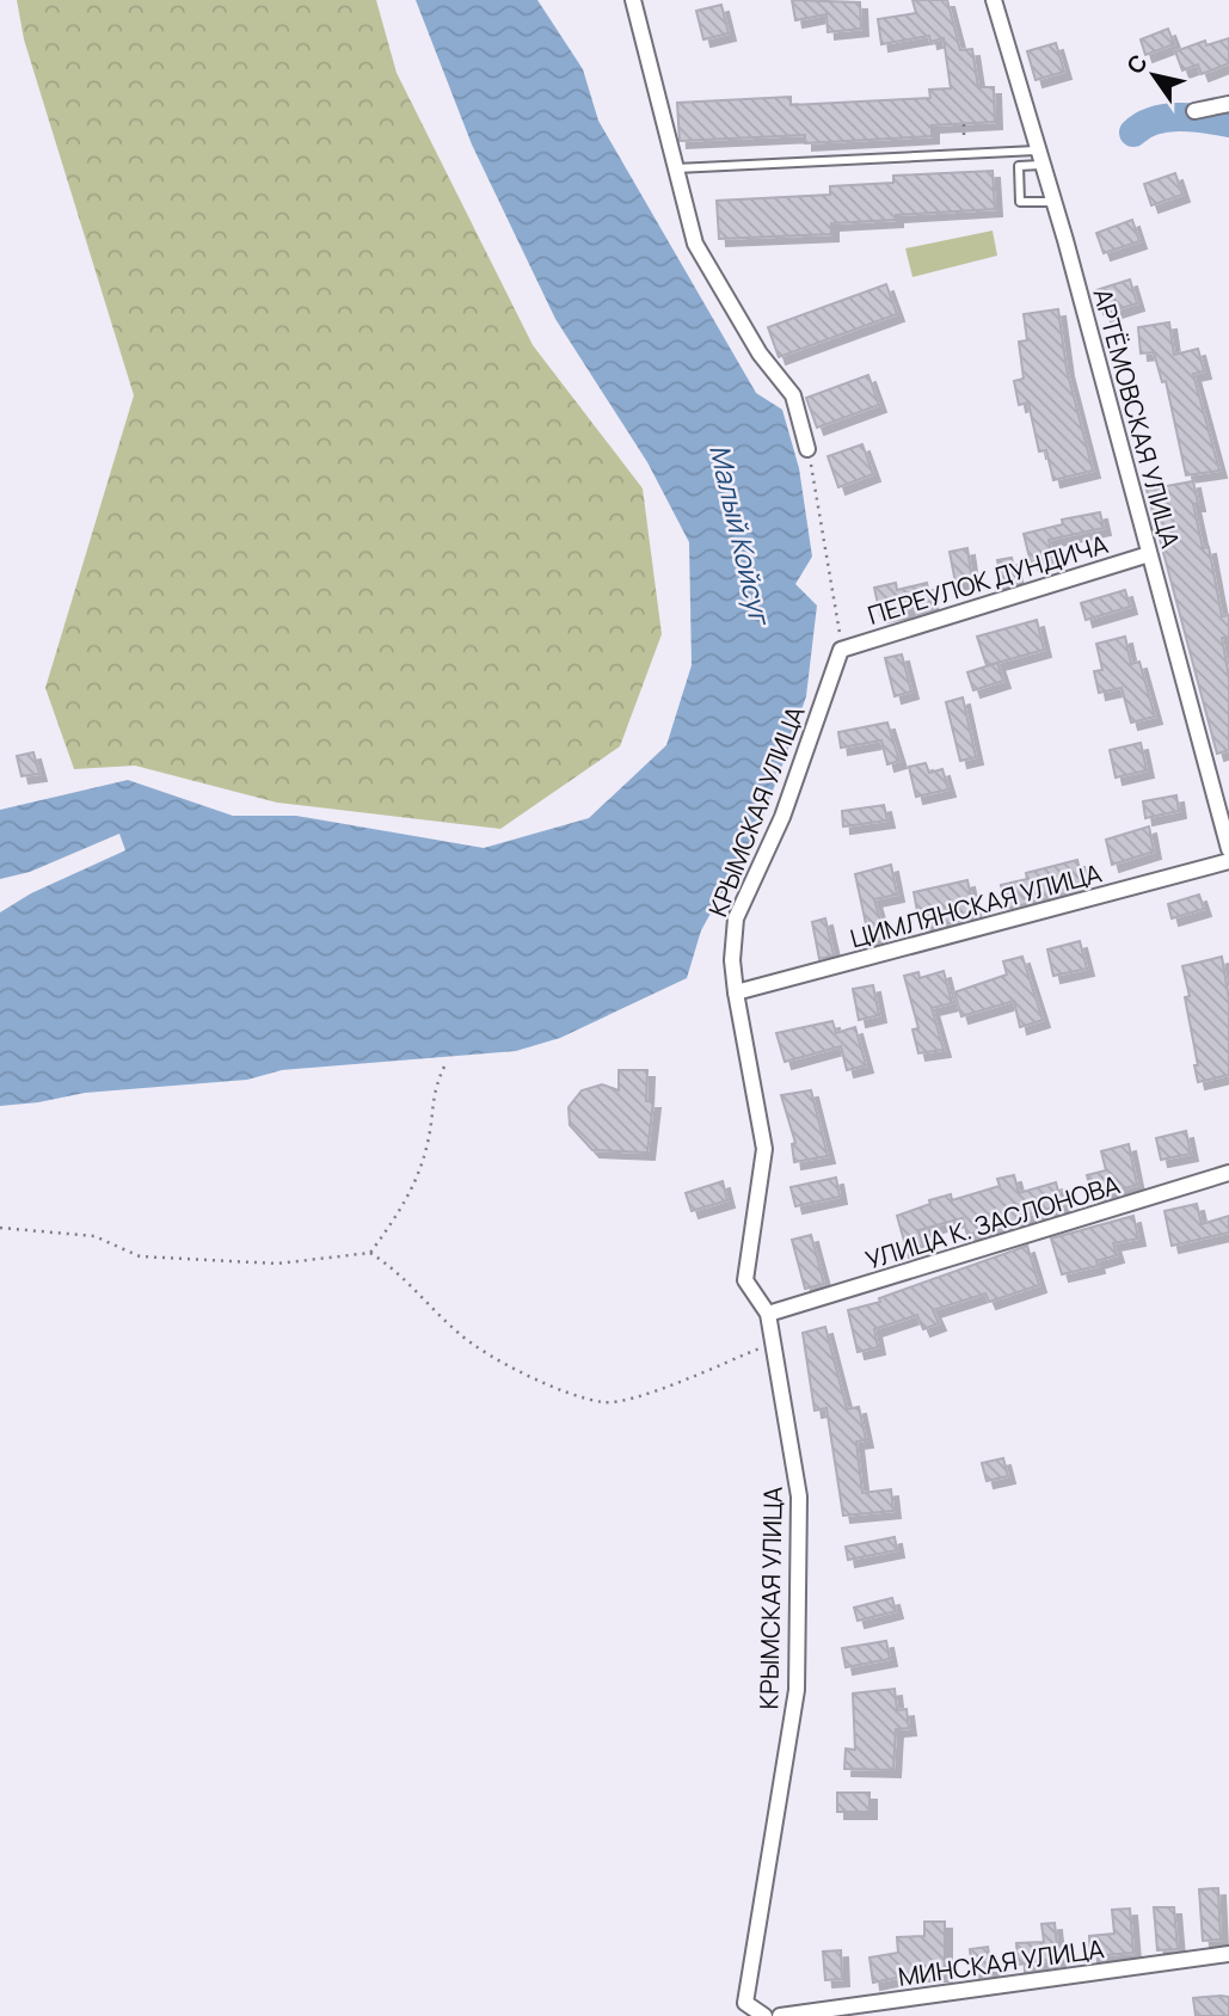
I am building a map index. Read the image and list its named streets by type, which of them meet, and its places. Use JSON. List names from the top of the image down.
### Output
{
  "streets": {
    "street": [
      "АРТЁМОВСКАЯ УЛИЦА",
      "ПЕРЕУЛОК ДУНДИЧА",
      "КРЫМСКАЯ УЛИЦА",
      "ЦИМЛЯНСКАЯ УЛИЦА",
      "УЛИЦА К. ЗАСЛОНОВА",
      "МИНСКАЯ УЛИЦА"
    ]
  },
  "crossings": [
    ["АРТЁМОВСКАЯ УЛИЦА", "ПЕРЕУЛОК ДУНДИЧА"],
    ["ПЕРЕУЛОК ДУНДИЧА", "КРЫМСКАЯ УЛИЦА"],
    ["КРЫМСКАЯ УЛИЦА", "ЦИМЛЯНСКАЯ УЛИЦА"],
    ["КРЫМСКАЯ УЛИЦА", "УЛИЦА К. ЗАСЛОНОВА"]
  ],
  "water": ["Малый Койсуг"],
  "north": "top left"
}
